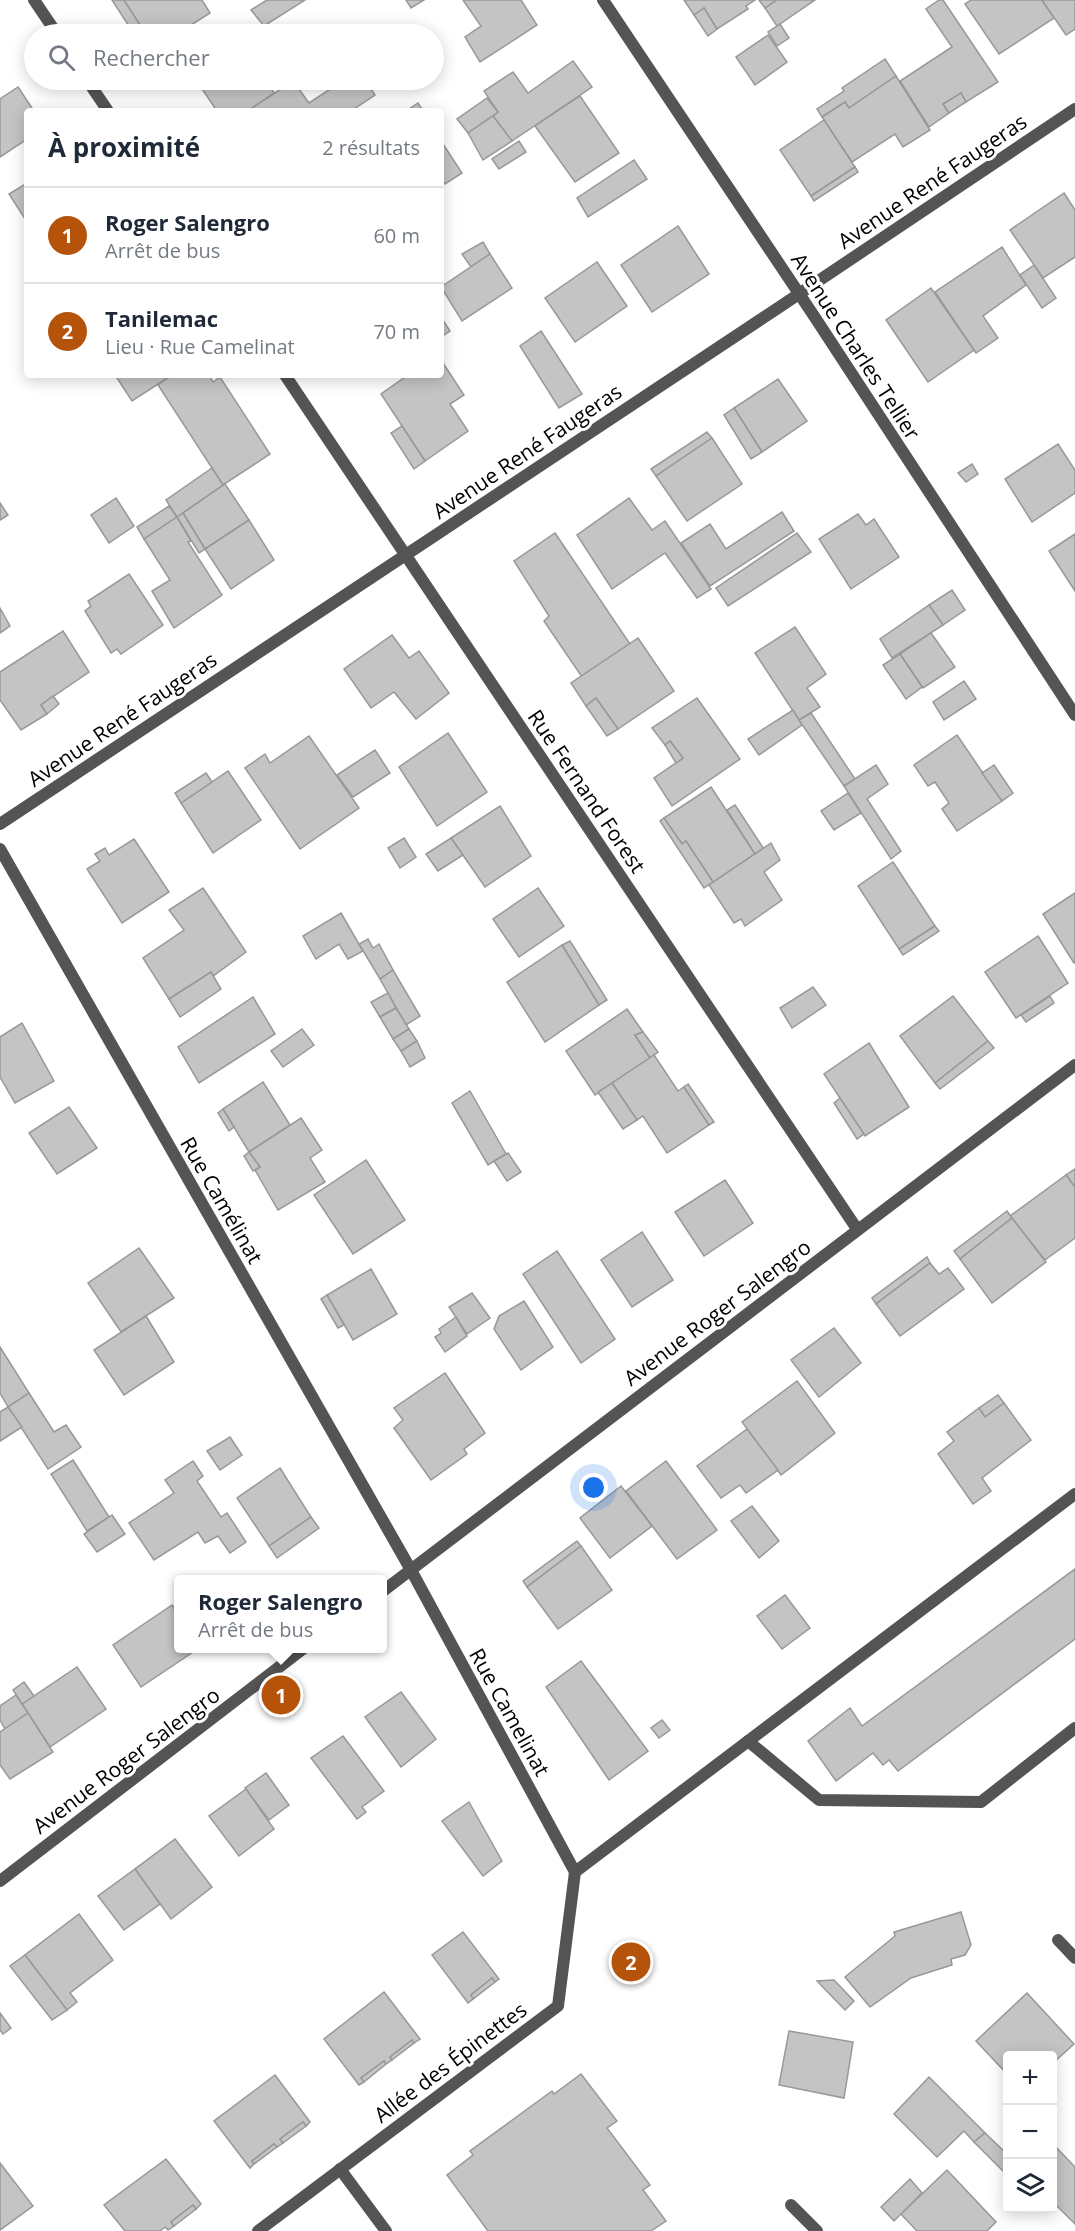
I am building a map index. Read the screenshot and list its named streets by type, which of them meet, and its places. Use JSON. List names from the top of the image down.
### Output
{
  "streets": {
    "street": [
      "Avenue René Faugeras",
      "Avenue Charles Tellier",
      "Rue Fernand Forest",
      "Rue Camélinat",
      "Avenue Roger Salengro",
      "Rue Camelinat",
      "Allée des Épinettes"
    ]
  },
  "crossings": [
    ["Avenue René Faugeras", "Avenue Charles Tellier"],
    ["Avenue René Faugeras", "Rue Fernand Forest"],
    ["Rue Fernand Forest", "Avenue Roger Salengro"],
    ["Rue Camélinat", "Avenue Roger Salengro"],
    ["Rue Camélinat", "Rue Camelinat"],
    ["Avenue Roger Salengro", "Rue Camelinat"],
    ["Rue Camelinat", "Allée des Épinettes"]
  ],
  "page": {
    "search": "Rechercher",
    "heading": ["À proximité", "2 résultats"],
    "list": [
      {
        "mark": "1",
        "name": "Roger Salengro",
        "note": "Arrêt de bus",
        "value": "60 m"
      },
      {
        "mark": "2",
        "name": "Tanilemac",
        "note": "Lieu · Rue Camelinat",
        "value": "70 m"
      }
    ],
    "popup": ["Roger Salengro", "Arrêt de bus"],
    "pins": ["1", "2"],
    "map_buttons": ["+", "−"]
  }
}
